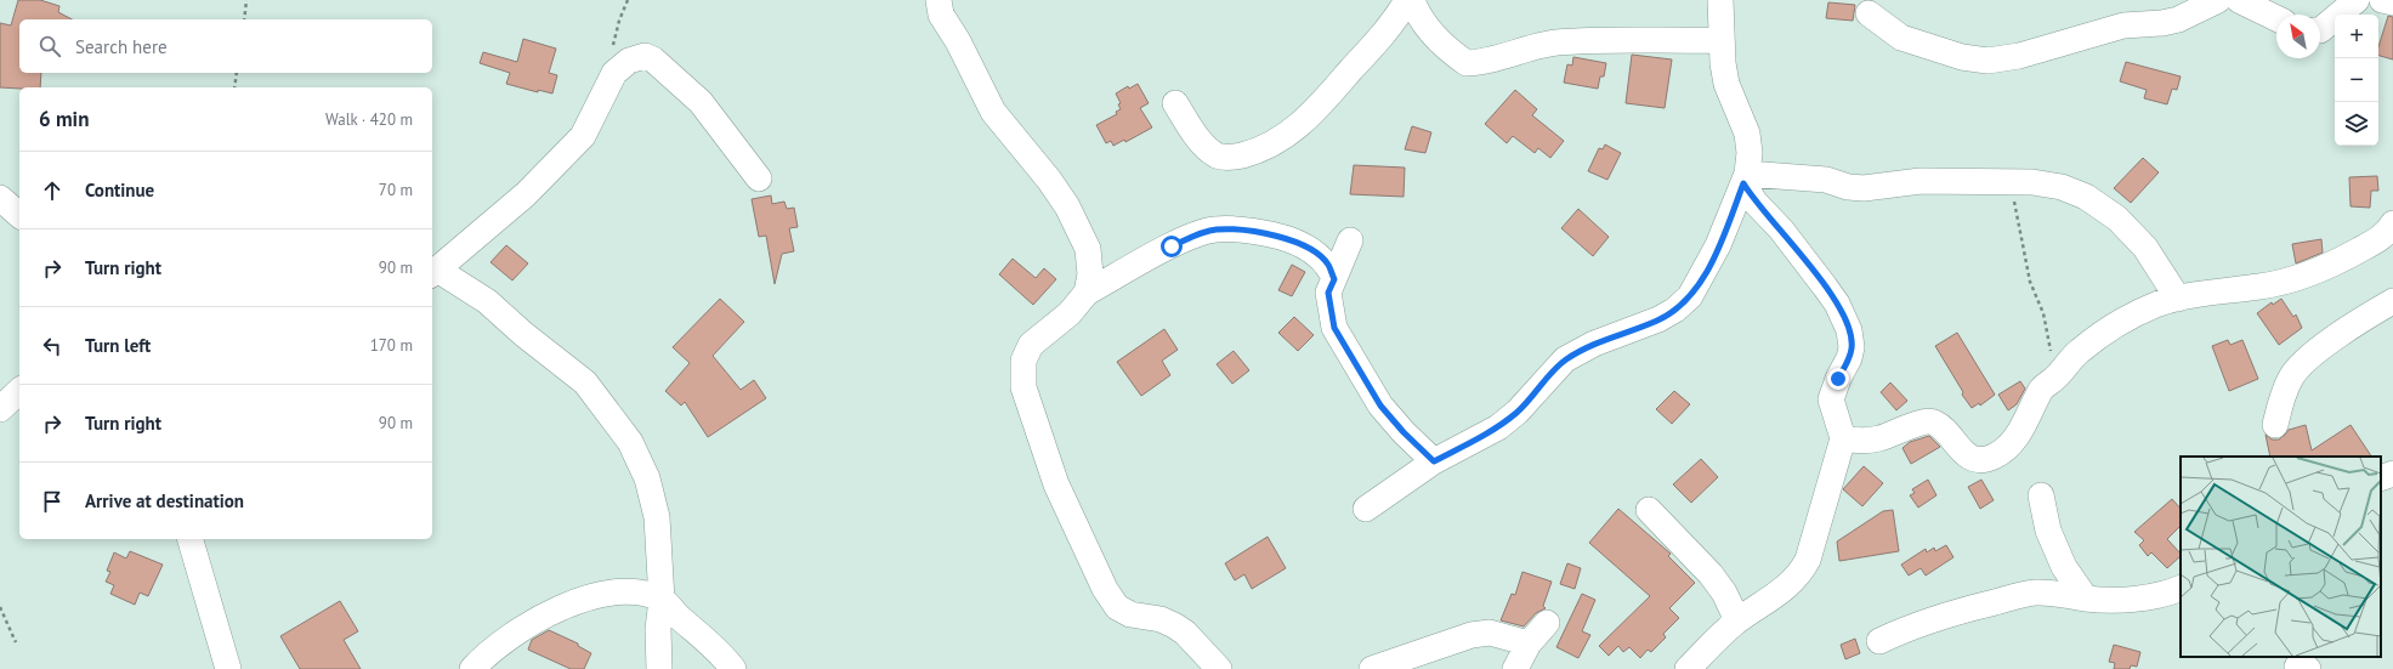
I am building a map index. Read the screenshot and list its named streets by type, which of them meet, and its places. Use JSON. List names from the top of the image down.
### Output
{
  "north": "top left",
  "page": {
    "map_buttons": ["+", "−"],
    "search": "Search here",
    "heading": ["6 min", "Walk · 420 m"],
    "list": [
      ["Continue", "70 m"],
      ["Turn right", "90 m"],
      ["Turn left", "170 m"],
      ["Turn right", "90 m"],
      "Arrive at destination"
    ]
  }
}
